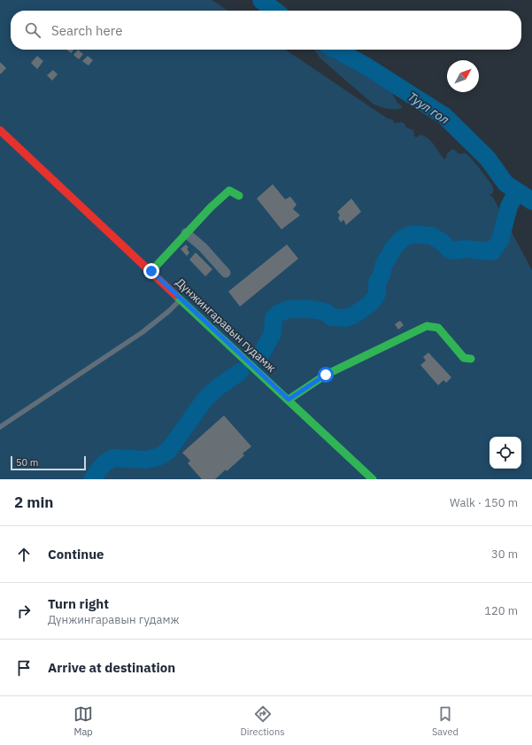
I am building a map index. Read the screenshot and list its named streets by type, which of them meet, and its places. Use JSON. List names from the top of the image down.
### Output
{
  "streets": {
    "main road": ["Дүнжингаравын гудамж"]
  },
  "water": ["Туул гол"],
  "scale_bar": "50 m",
  "north": "top right",
  "page": {
    "search": "Search here",
    "scale": "50 m",
    "heading": ["2 min", "Walk · 150 m"],
    "list": [
      ["Continue", "30 m"],
      ["Turn right", "Дүнжингаравын гудамж", "120 m"],
      "Arrive at destination"
    ],
    "nav": ["Map", "Directions", "Saved"]
  }
}
